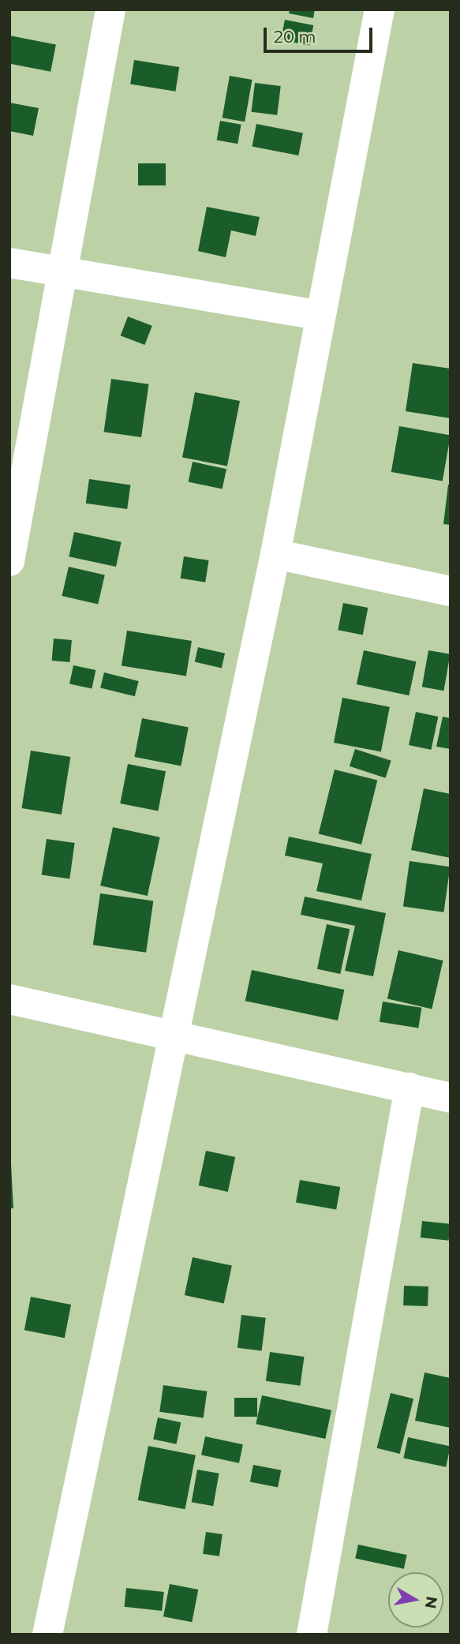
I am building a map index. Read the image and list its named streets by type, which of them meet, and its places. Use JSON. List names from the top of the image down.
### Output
{
  "scale_bar": "20 m",
  "north": "right"
}
